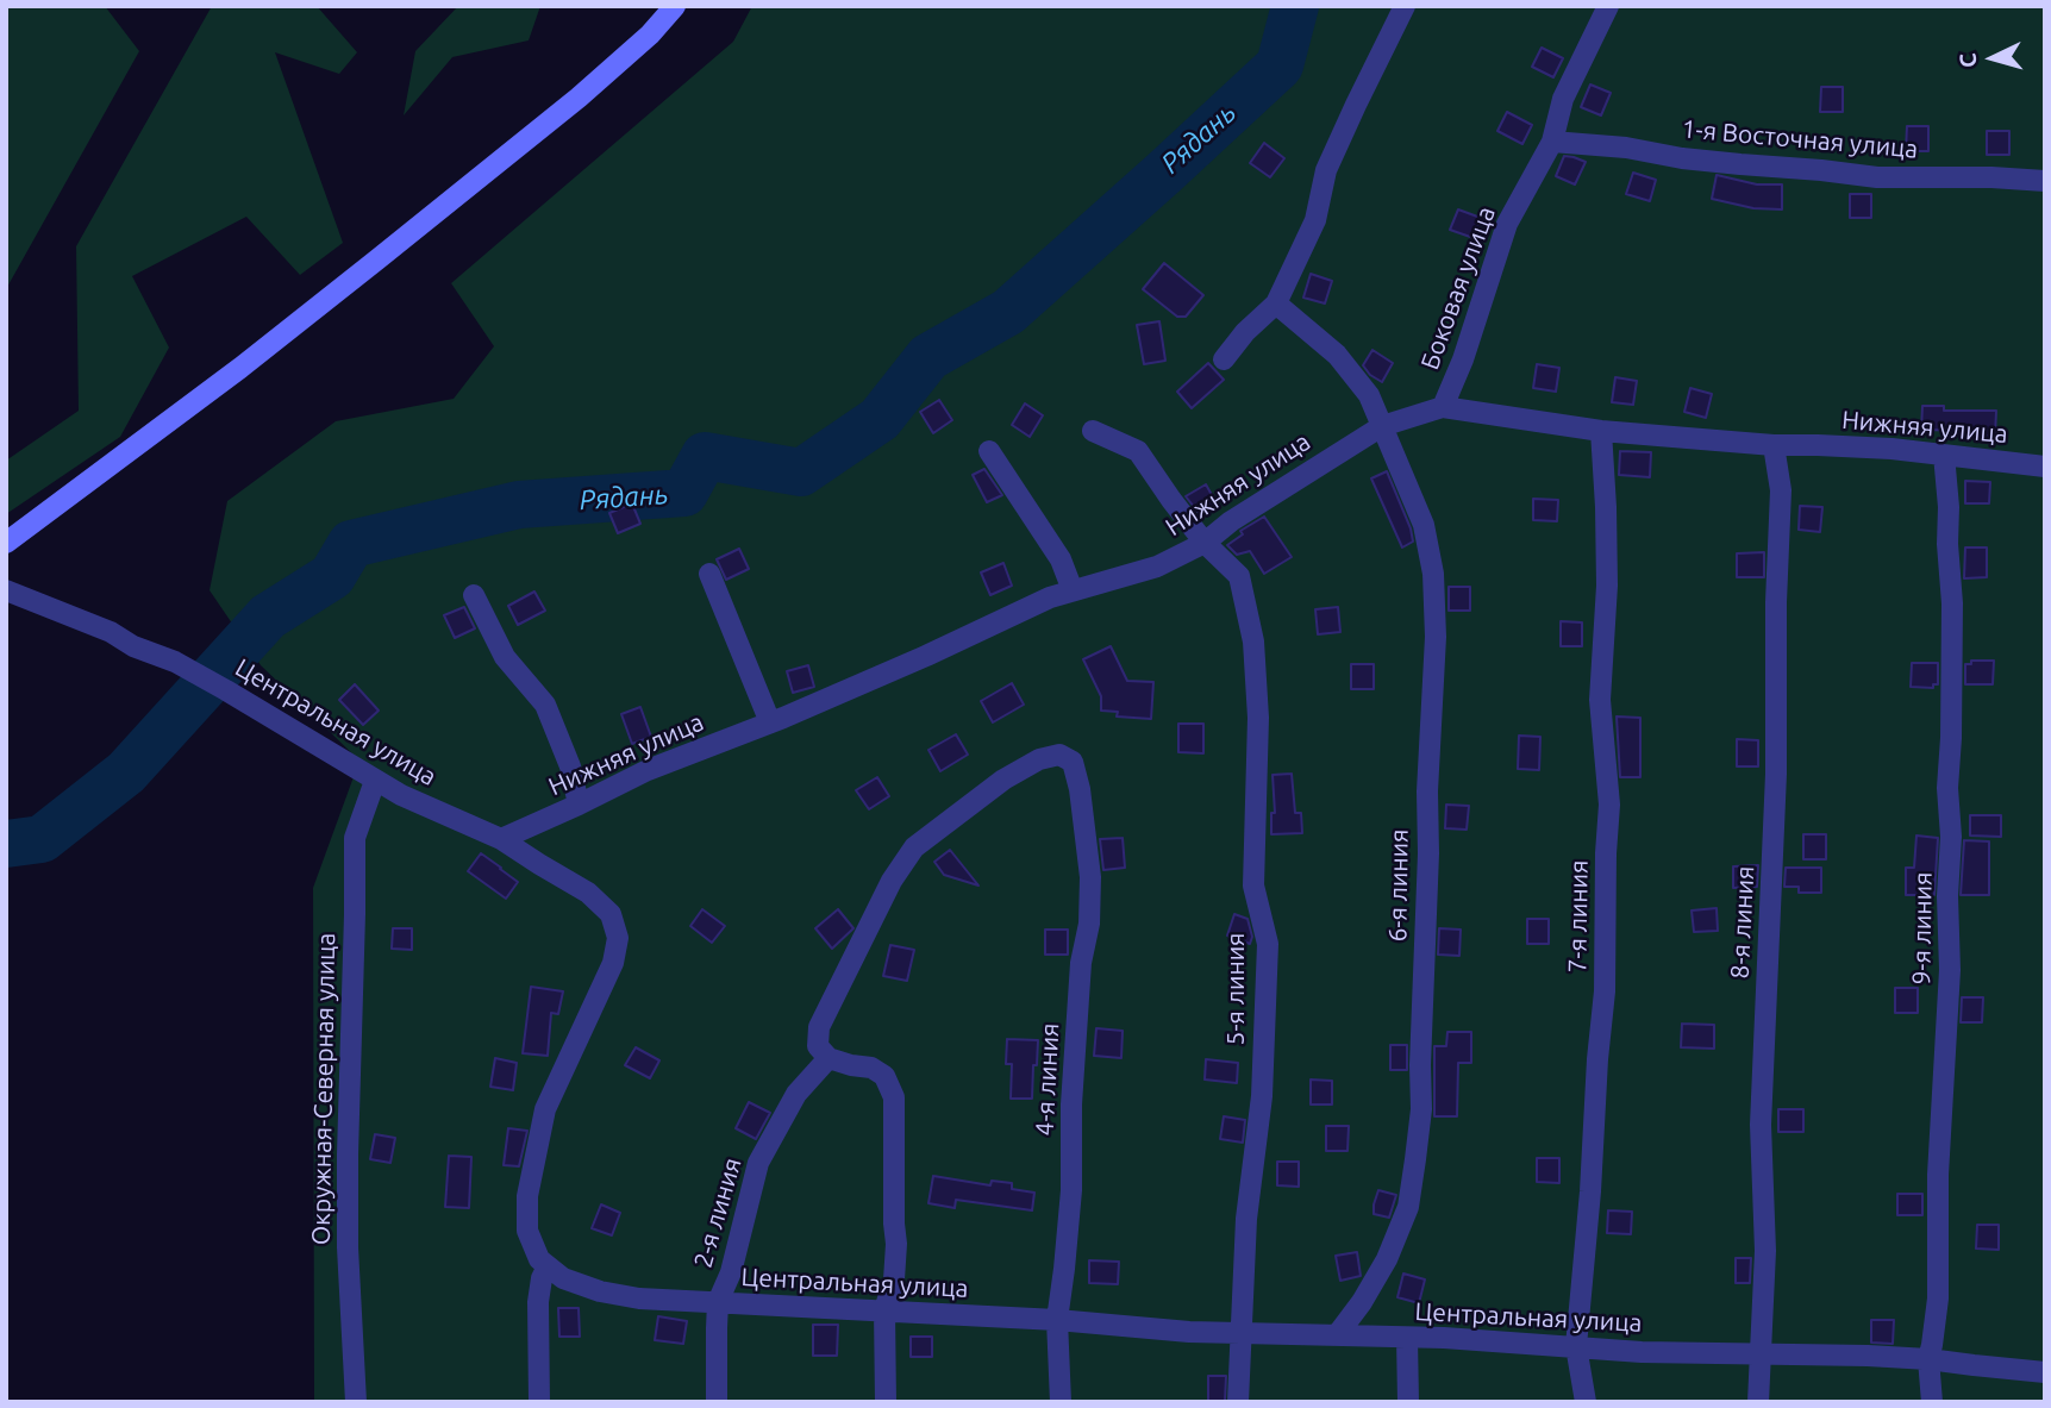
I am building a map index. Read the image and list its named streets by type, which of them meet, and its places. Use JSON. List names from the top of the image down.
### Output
{
  "streets": {
    "street": [
      "1-я Восточная улица",
      "Боковая улица",
      "Нижняя улица",
      "Центральная улица",
      "6-я линия",
      "7-я линия",
      "8-я линия",
      "9-я линия",
      "5-я линия",
      "4-я линия",
      "Окружная-Северная улица",
      "2-я линия"
    ]
  },
  "crossings": [
    ["1-я Восточная улица", "Боковая улица"],
    ["Боковая улица", "Нижняя улица"],
    ["Нижняя улица", "Центральная улица"],
    ["Нижняя улица", "6-я линия"],
    ["Нижняя улица", "7-я линия"],
    ["Нижняя улица", "8-я линия"],
    ["Нижняя улица", "9-я линия"],
    ["Нижняя улица", "5-я линия"],
    ["Центральная улица", "6-я линия"],
    ["Центральная улица", "7-я линия"],
    ["Центральная улица", "8-я линия"],
    ["Центральная улица", "9-я линия"],
    ["Центральная улица", "5-я линия"],
    ["Центральная улица", "4-я линия"],
    ["Центральная улица", "Окружная-Северная улица"],
    ["Центральная улица", "2-я линия"],
    ["4-я линия", "2-я линия"]
  ],
  "water": ["Рядань"],
  "north": "left"
}
